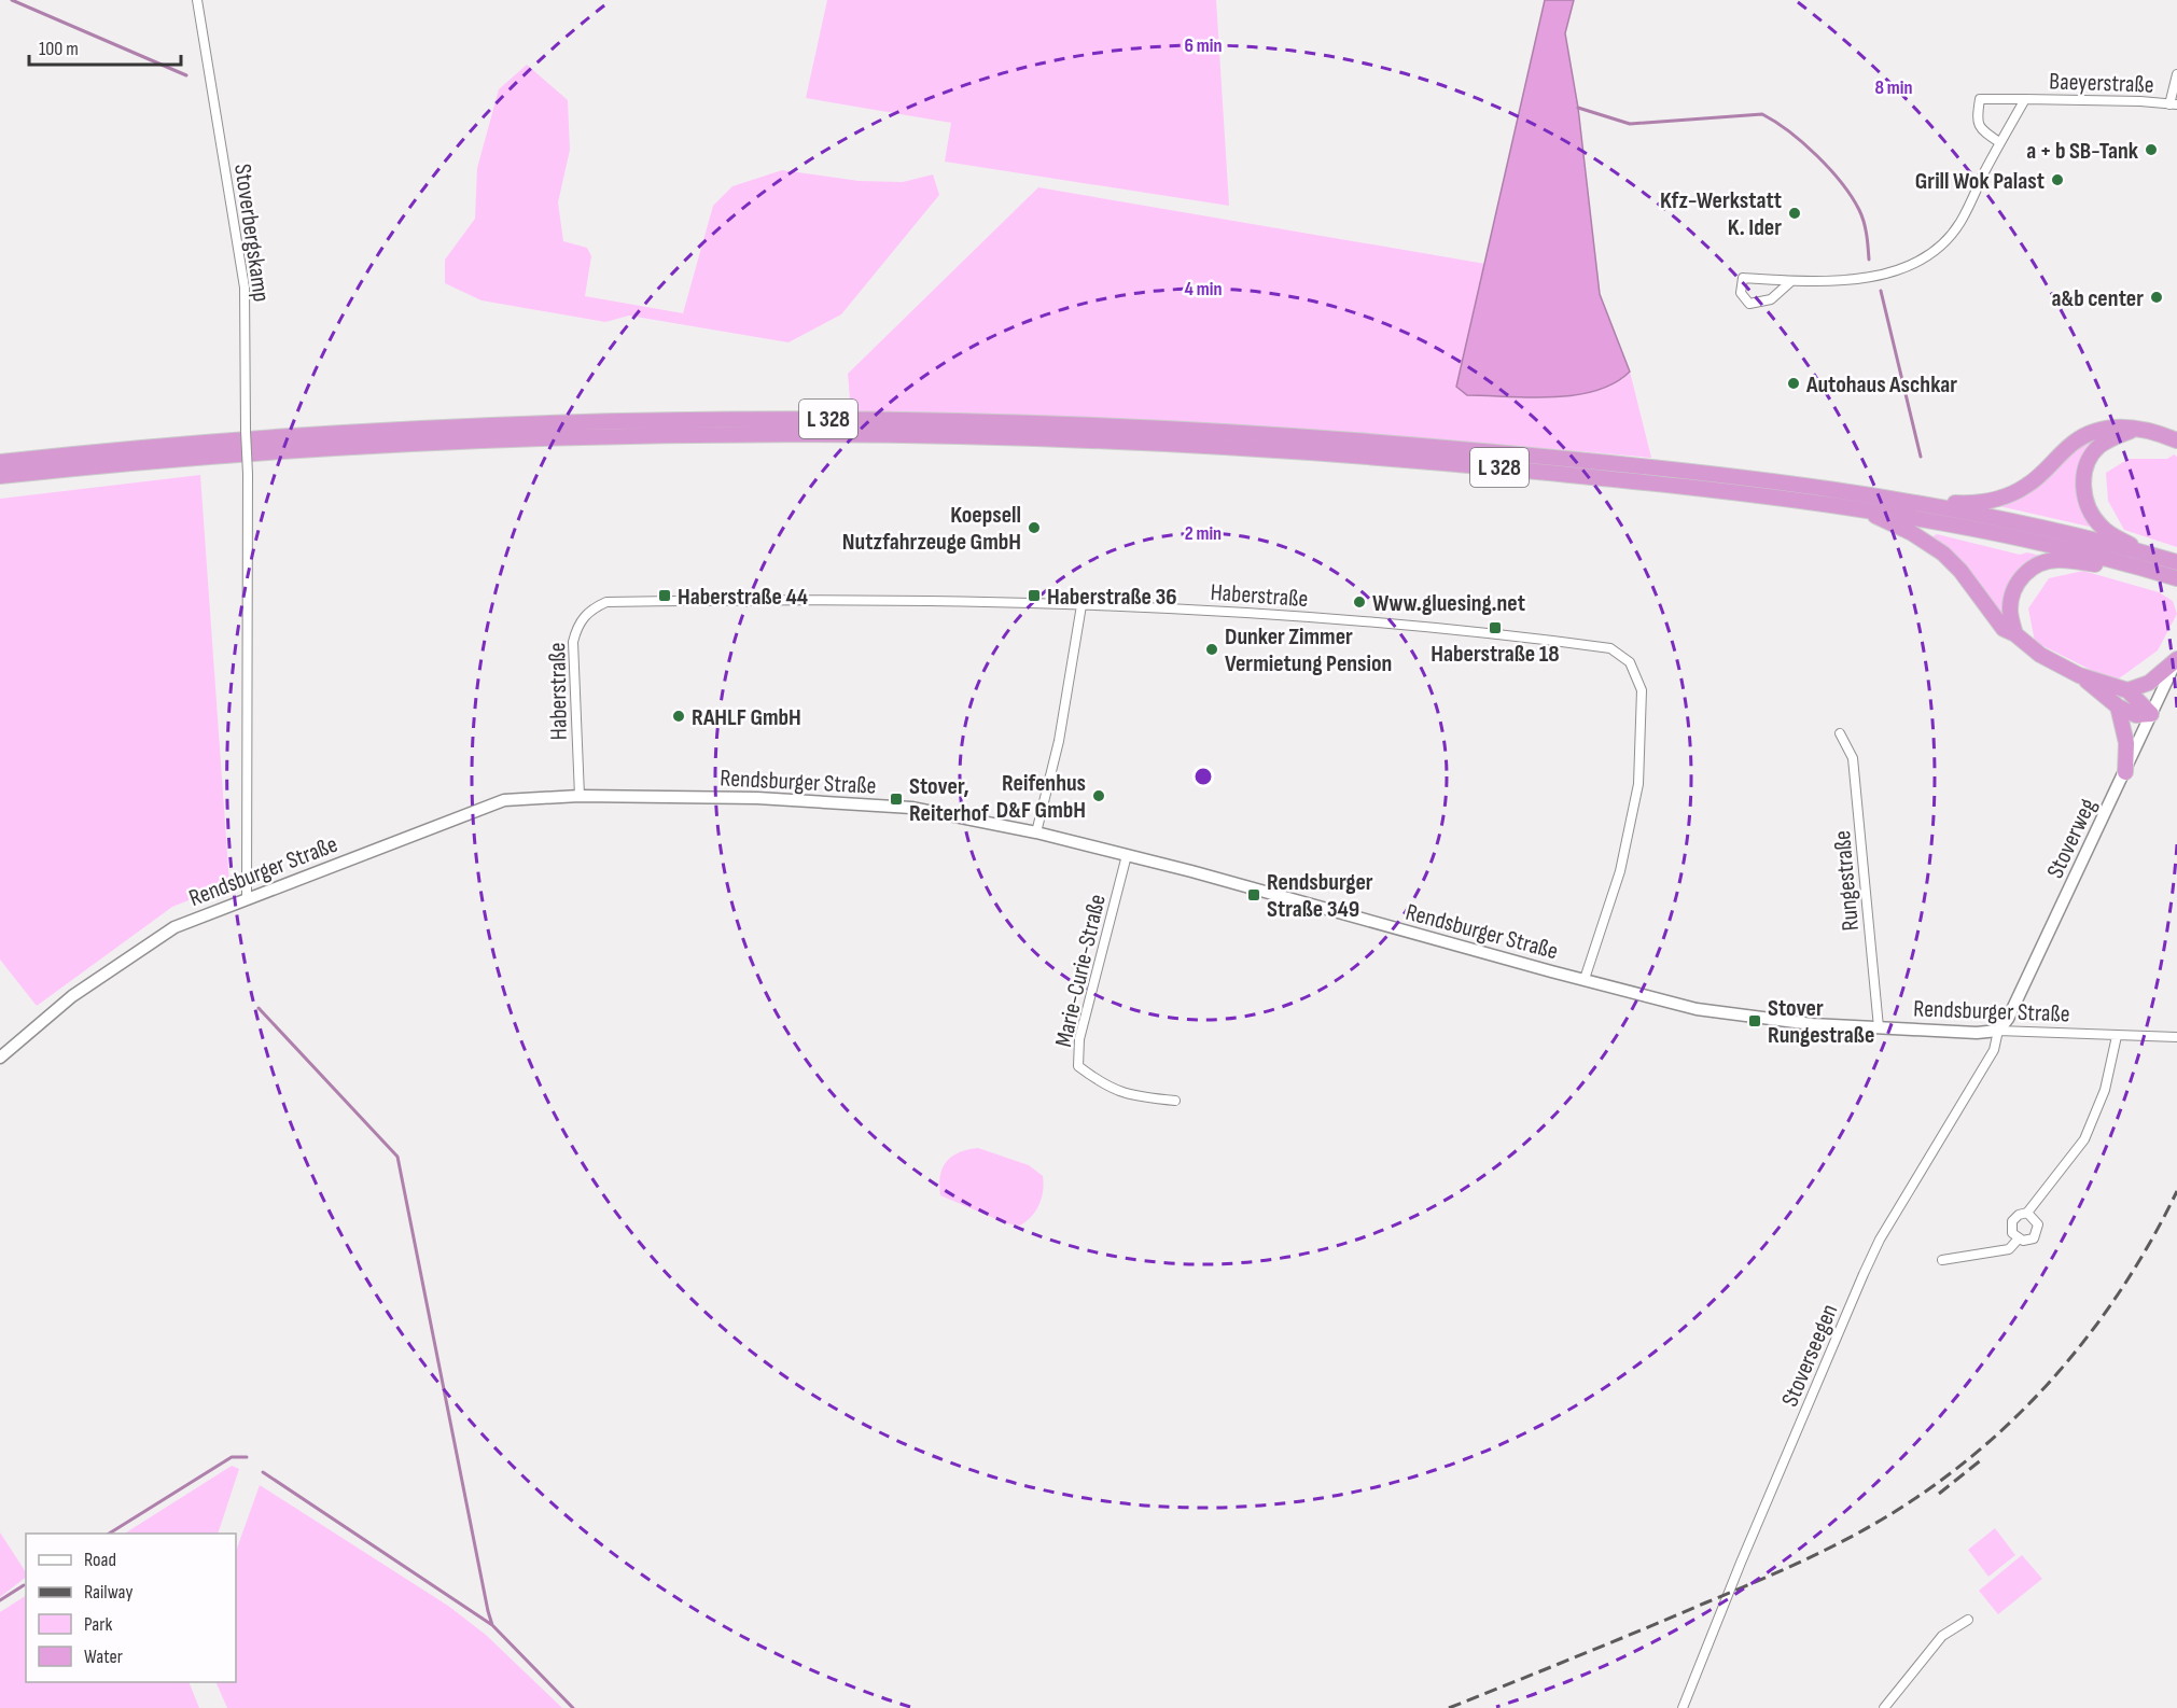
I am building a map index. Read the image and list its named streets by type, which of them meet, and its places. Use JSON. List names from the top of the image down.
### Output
{
  "streets": {
    "highway": ["L 328"],
    "street": [
      "Baeyerstraße",
      "Stoverbergskamp",
      "Haberstraße",
      "Rendsburger Straße",
      "Stoverweg",
      "Rungestraße",
      "Marie-Curie-Straße",
      "Stoverseegen"
    ]
  },
  "crossings": [
    ["Stoverbergskamp", "Rendsburger Straße"],
    ["Haberstraße", "Rendsburger Straße"],
    ["Rendsburger Straße", "Stoverweg"],
    ["Rendsburger Straße", "Rungestraße"],
    ["Rendsburger Straße", "Marie-Curie-Straße"],
    ["Rendsburger Straße", "Stoverseegen"],
    ["Stoverweg", "Stoverseegen"]
  ],
  "places": {
    "other": [
      "a + b SB-Tank",
      "Grill Wok Palast",
      "Kfz-Werkstatt K. Ider",
      "a&b center",
      "Autohaus Aschkar",
      "Koepsell Nutzfahrzeuge GmbH",
      "Www.gluesing.net",
      "Dunker Zimmer Vermietung Pension",
      "RAHLF GmbH",
      "Reifenhus D&F GmbH"
    ],
    "transit": [
      "Haberstraße 44",
      "Haberstraße 36",
      "Haberstraße 18",
      "Stover, Reiterhof",
      "Rendsburger Straße 349",
      "Stover Rungestraße"
    ]
  },
  "legend": [
    "Road",
    "Railway",
    "Park",
    "Water"
  ],
  "scale_bar": "100 m",
  "rings": [
    "6 min",
    "8 min",
    "4 min",
    "2 min"
  ]
}
